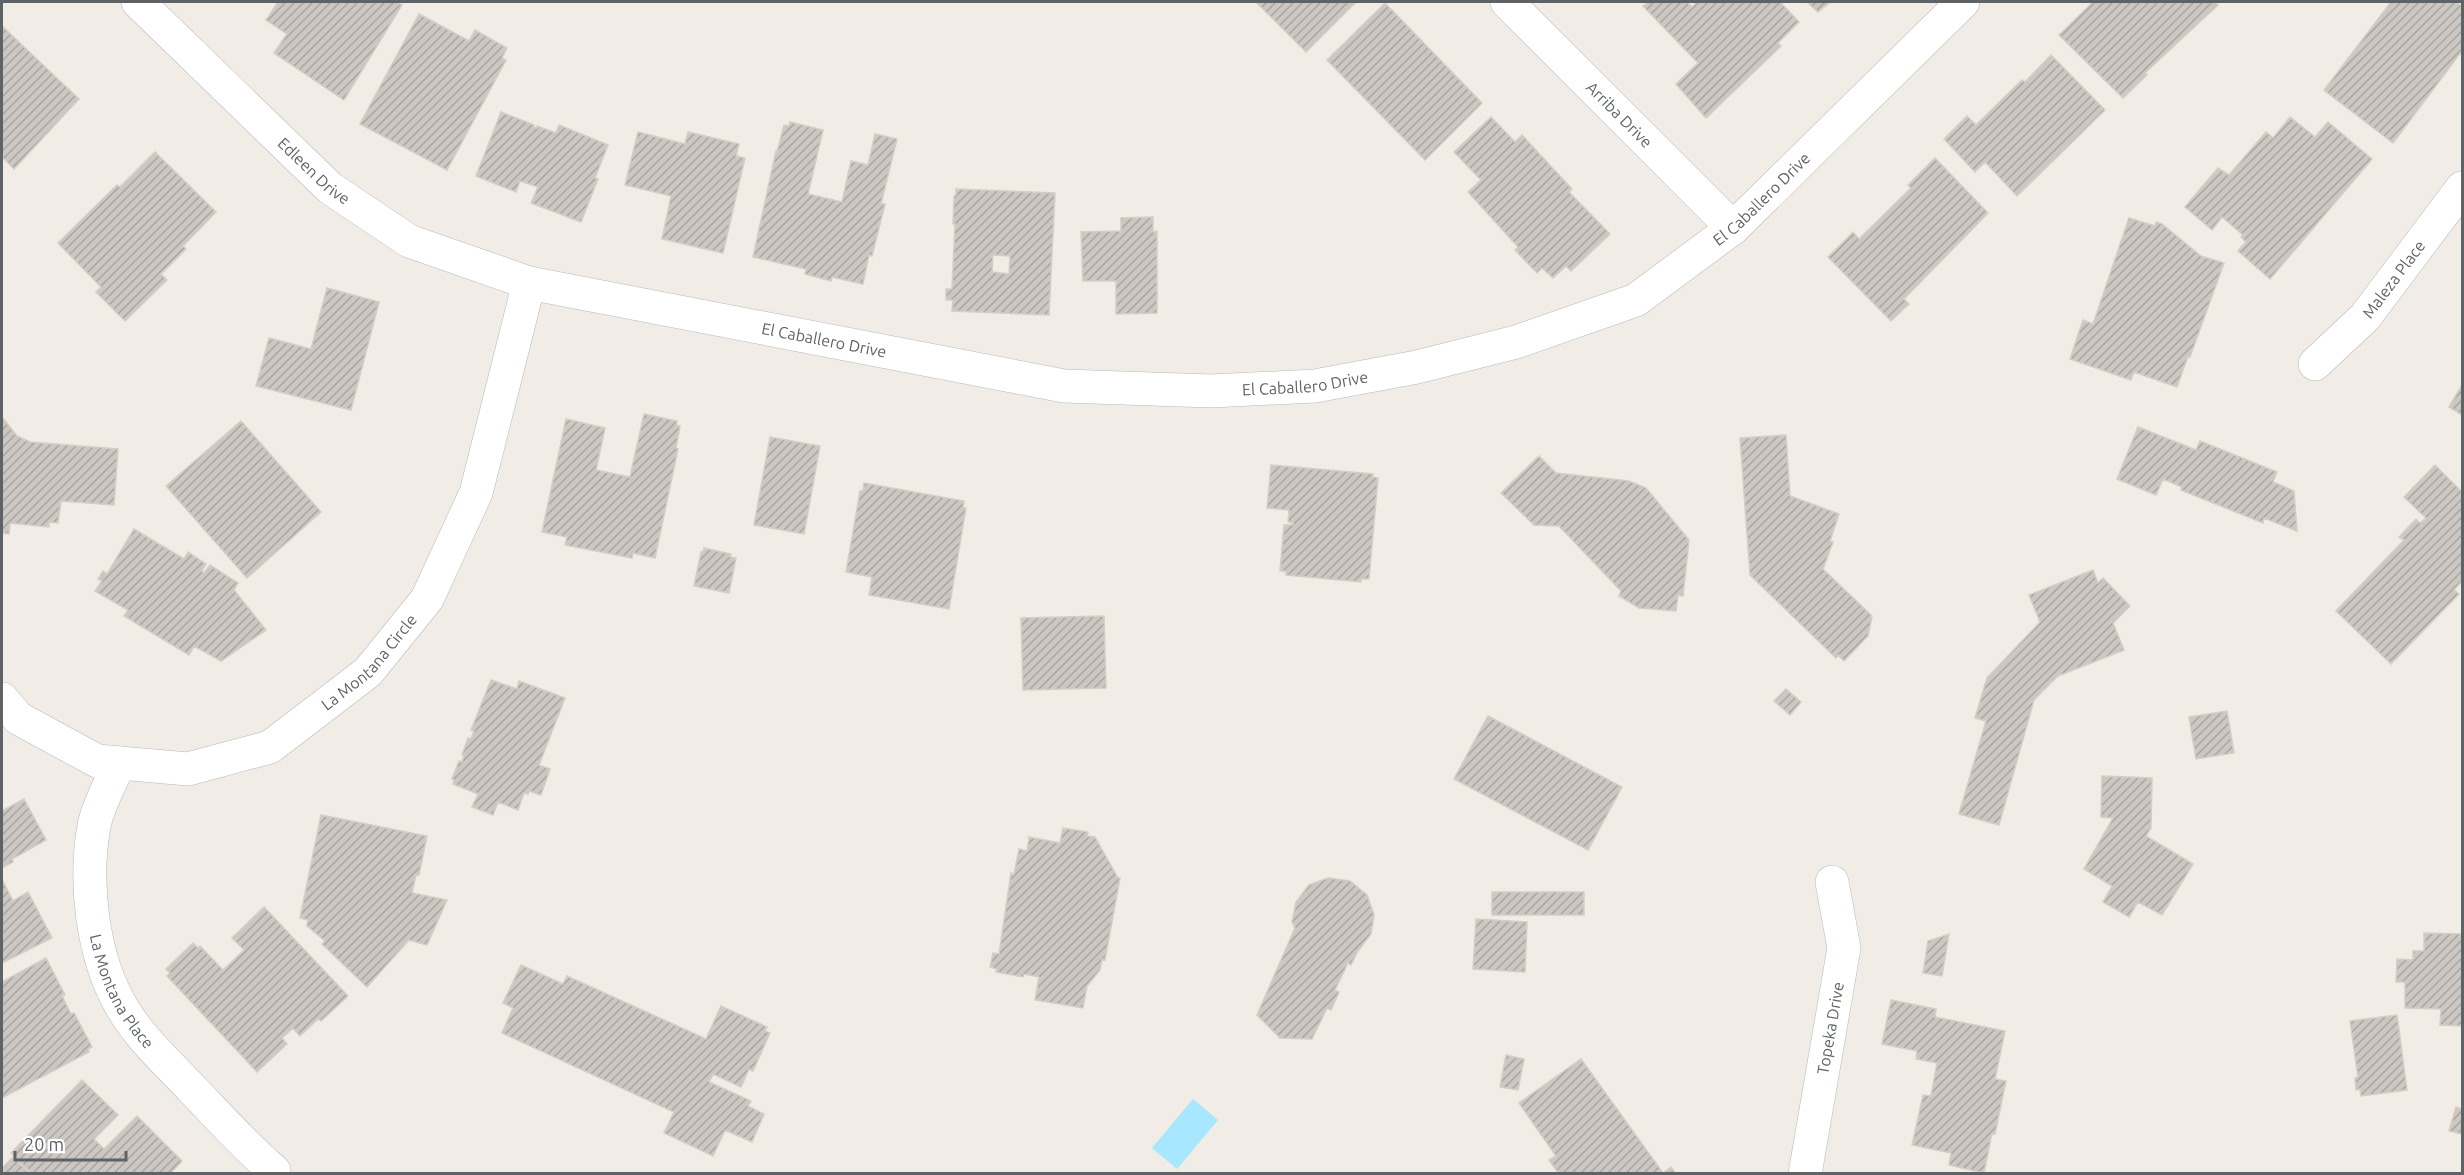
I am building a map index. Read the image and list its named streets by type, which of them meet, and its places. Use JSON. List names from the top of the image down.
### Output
{
  "streets": {
    "street": [
      "Arriba Drive",
      "Edleen Drive",
      "El Caballero Drive",
      "Maleza Place",
      "La Montana Circle",
      "La Montana Place",
      "Topeka Drive"
    ]
  },
  "crossings": [
    ["Arriba Drive", "El Caballero Drive"],
    ["Edleen Drive", "El Caballero Drive"],
    ["Edleen Drive", "La Montana Circle"],
    ["El Caballero Drive", "La Montana Circle"],
    ["La Montana Circle", "La Montana Place"]
  ],
  "scale_bar": "20 m"
}
